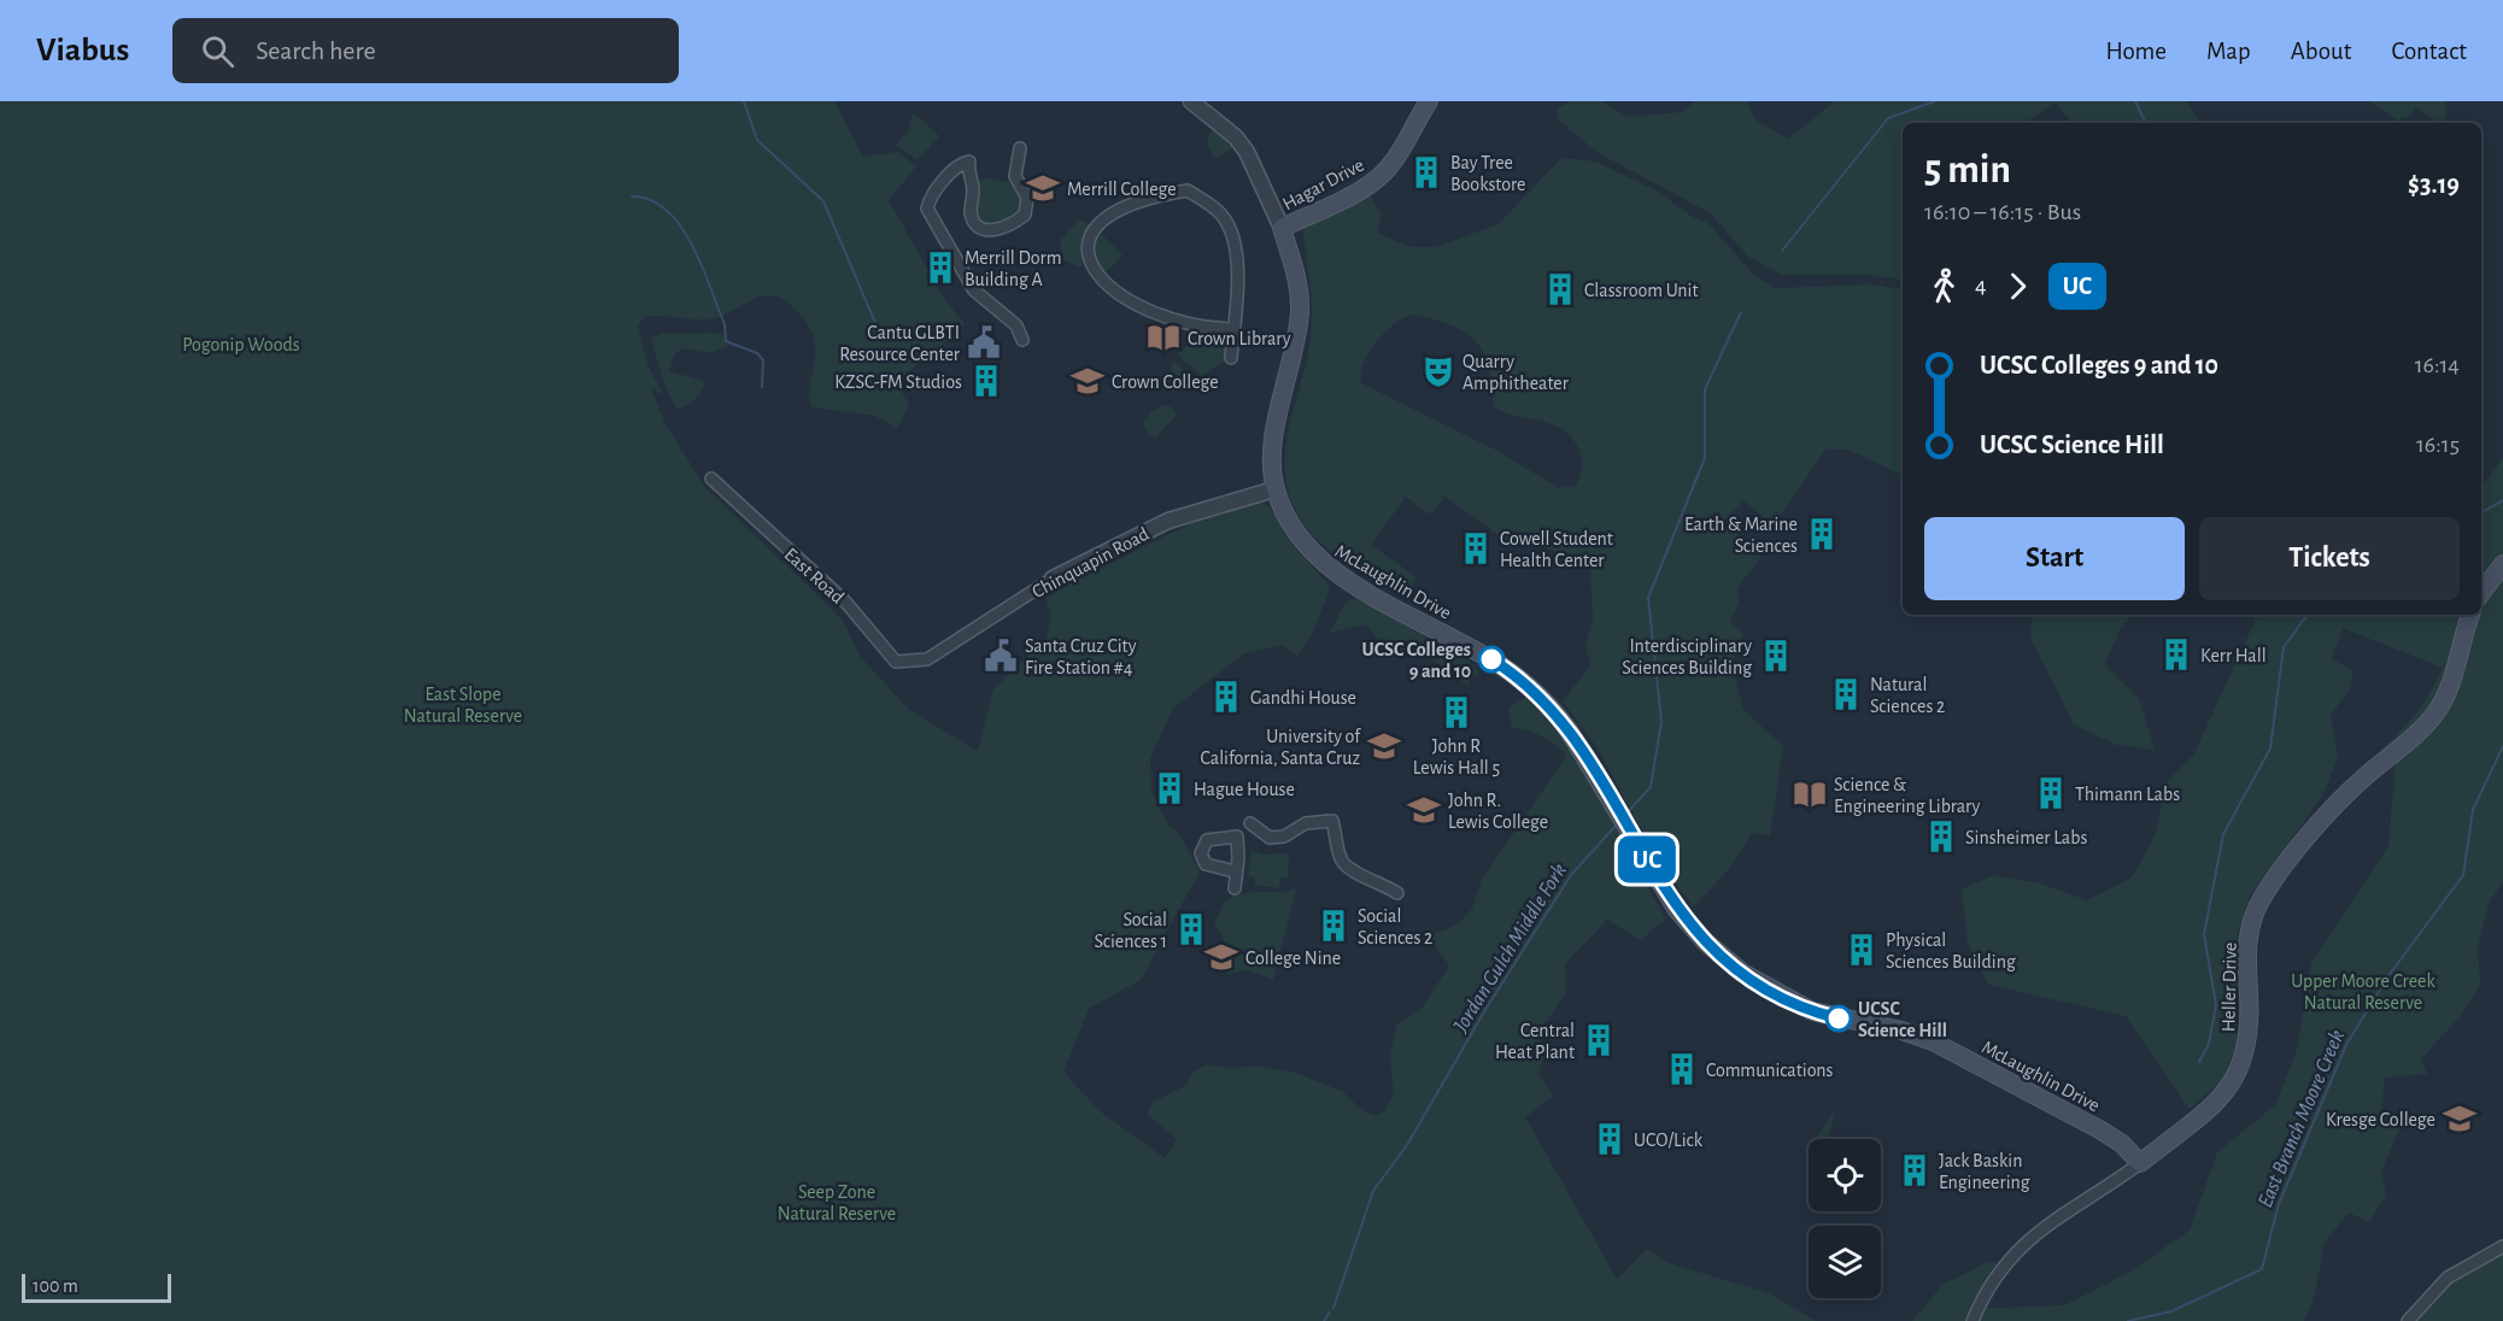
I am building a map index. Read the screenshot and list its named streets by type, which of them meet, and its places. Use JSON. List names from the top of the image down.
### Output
{
  "streets": {
    "main road": ["Hagar Drive", "McLaughlin Drive", "Heller Drive"],
    "street": ["Chinquapin Road", "East Road"]
  },
  "crossings": [
    ["Hagar Drive", "McLaughlin Drive"],
    ["Chinquapin Road", "East Road"],
    ["Chinquapin Road", "McLaughlin Drive"],
    ["McLaughlin Drive", "Heller Drive"]
  ],
  "water": ["Jordan Gulch Middle Fork", "East Branch Moore Creek"],
  "parks": [
    "Pogonip Woods",
    "East Slope Natural Reserve",
    "Upper Moore Creek Natural Reserve",
    "Seep Zone Natural Reserve"
  ],
  "places": {
    "building": [
      "Bay Tree Bookstore",
      "Merrill Dorm Building A",
      "Classroom Unit",
      "KZSC-FM Studios",
      "Earth & Marine Sciences",
      "Cowell Student Health Center",
      "Kerr Hall",
      "Interdisciplinary Sciences Building",
      "Natural Sciences 2",
      "Gandhi House",
      "John R Lewis Hall 5",
      "Hague House",
      "Thimann Labs",
      "Sinsheimer Labs",
      "Social Sciences 2",
      "Social Sciences 1",
      "Physical Sciences Building",
      "Central Heat Plant",
      "Communications",
      "UCO/Lick",
      "Jack Baskin Engineering"
    ],
    "school or university": [
      "Merrill College",
      "Crown College",
      "University of California, Santa Cruz",
      "John R. Lewis College",
      "College Nine",
      "Kresge College"
    ],
    "library": ["Crown Library", "Science & Engineering Library"],
    "public building": ["Cantu GLBTI Resource Center", "Santa Cruz City Fire Station #4"],
    "theatre": ["Quarry Amphitheater"],
    "other": ["UCSC Colleges 9 and 10", "UCSC Science Hill"]
  },
  "lines": ["bus line UC"],
  "scale_bar": "100 m",
  "page": {
    "header": "Viabus",
    "search": "Search here",
    "nav": [
      "Home",
      "Map",
      "About",
      "Contact"
    ],
    "on_map": "UC",
    "heading": ["5 min", "16:10 – 16:15 · Bus", "$3.19"],
    "legs": ["4", "UC"],
    "list": [
      {
        "name": "UCSC Colleges 9 and 10",
        "value": "16:14"
      },
      {
        "name": "UCSC Science Hill",
        "value": "16:15"
      }
    ],
    "buttons": ["Start", "Tickets"],
    "scale": "100 m"
  }
}
